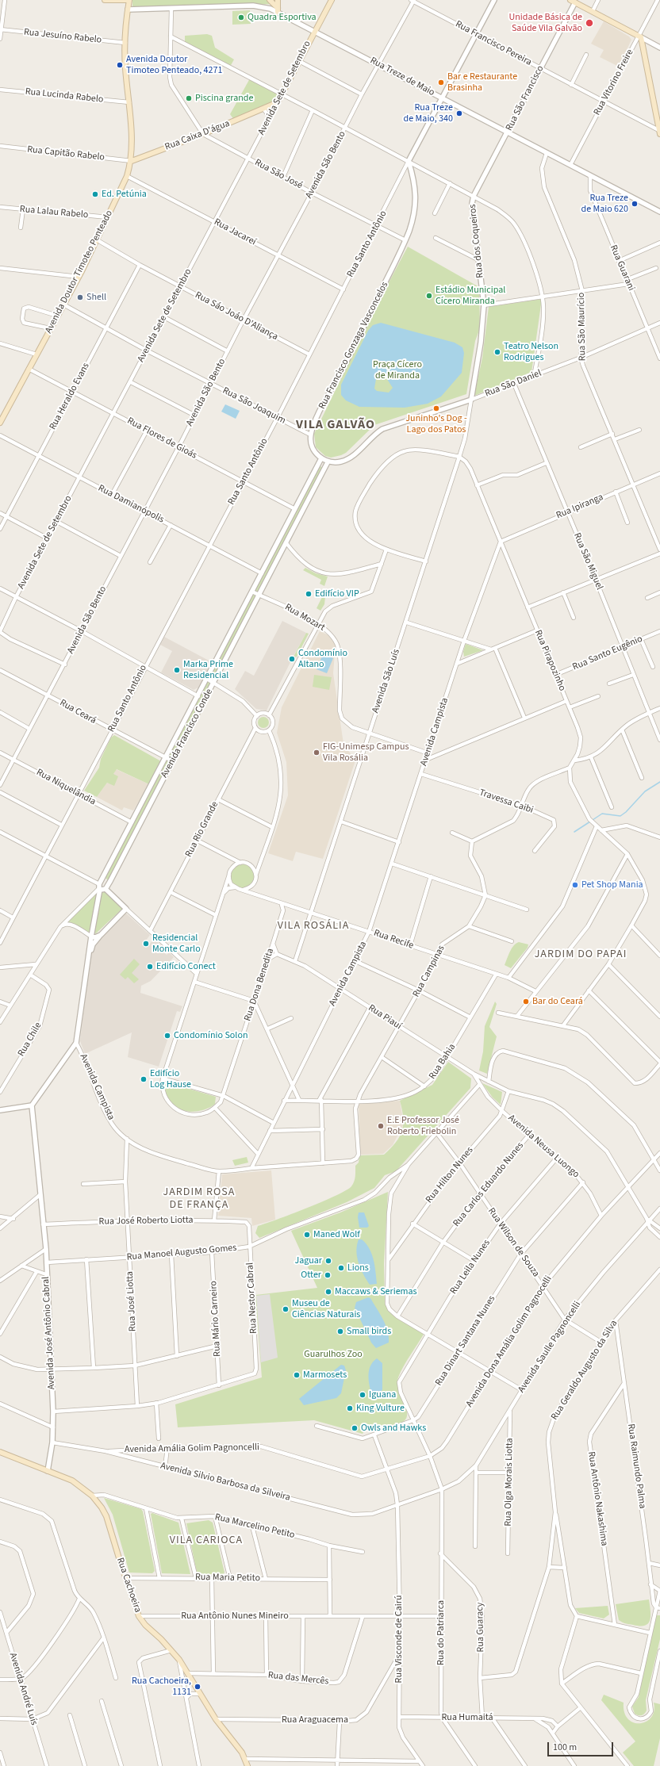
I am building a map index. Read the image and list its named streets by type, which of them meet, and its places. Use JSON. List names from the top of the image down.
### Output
{
  "streets": {
    "main road": [
      "Avenida Sete de Setembro",
      "Rua Caixa D'água",
      "Avenida Doutor Timoteo Penteado",
      "Rua Cachoeira"
    ],
    "street": [
      "Rua Jesuíno Rabelo",
      "Rua Francisco Pereira",
      "Rua Treze de Maio",
      "Rua Vitorino Freire",
      "Rua Lucinda Rabelo",
      "Rua São Francisco",
      "Rua Capitão Rabelo",
      "Avenida São Bento",
      "Rua São José",
      "Rua Lalau Rabelo",
      "Rua Jacareí",
      "Rua dos Coqueiros",
      "Rua Santo Antônio",
      "Rua Guarani",
      "Rua Sáo Joáo D'Aliança",
      "Rua São Maurício",
      "Rua Francisco Gonzaga Vasconcelos",
      "Rua São Daniel",
      "Rua Heraldo Evans",
      "Rua São Joaquim",
      "Rua Flores de Gioás",
      "Rua Damianópolis",
      "Rua Ipiranga",
      "Rua São Miguel",
      "Rua Mozart",
      "Rua Santo Eugênio",
      "Rua Pirapozinho",
      "Avenida São Luís",
      "Rua Ceará",
      "Avenida Campista",
      "Avenida Francisco Conde",
      "Rua Niquelândia",
      "Travessa Caibi",
      "Rua Rio Grande",
      "Rua Recife",
      "Rua Campinas",
      "Rua Dona Benedita",
      "Rua Piauí",
      "Rua Chile",
      "Rua Bahia",
      "Avenida Neusa Luongo",
      "Rua Hilton Nunes",
      "Rua Carlos Eduardo Nunes",
      "Rua José Roberto Liotta",
      "Rua Wilson de Souza",
      "Rua Manoel Augusto Gomes",
      "Rua Leila Nunes",
      "Rua Nestor Cabral",
      "Rua José Liotta",
      "Rua Mário Carneiro",
      "Avenida José Antônio Cabral",
      "Rua Dinart Santana Nunes",
      "Avenida Dona Amália Golim Pagnocelli",
      "Avenida Saulle Pagnoncelli",
      "Rua Geraldo Augusto da Silva",
      "Avenida Amália Golim Pagnoncelli",
      "Rua Raimundo Palma",
      "Avenida Silvio Barbosa da Silveira",
      "Rua Olga Morais Liotta",
      "Rua Antônio Nakashima",
      "Rua Marcelino Petito",
      "Rua Maria Petito",
      "Rua Antônio Nunes Mineiro",
      "Rua Guaracy",
      "Rua do Patriarca",
      "Rua Visconde de Cairú",
      "Rua das Mercês",
      "Avenida André Luís",
      "Rua Humaitá",
      "Rua Araguacema"
    ]
  },
  "crossings": [
    ["Rua Jesuíno Rabelo", "Avenida Doutor Timoteo Penteado"],
    ["Rua Francisco Pereira", "Rua Vitorino Freire"],
    ["Rua Francisco Pereira", "Rua São Francisco"],
    ["Rua Francisco Pereira", "Avenida São Bento"],
    ["Rua Francisco Pereira", "Rua Santo Antônio"],
    ["Rua Treze de Maio", "Rua Vitorino Freire"],
    ["Rua Treze de Maio", "Avenida Sete de Setembro"],
    ["Rua Treze de Maio", "Rua São Francisco"],
    ["Rua Treze de Maio", "Avenida São Bento"],
    ["Rua Treze de Maio", "Rua Santo Antônio"],
    ["Rua Treze de Maio", "Rua Guarani"],
    ["Rua Treze de Maio", "Avenida Doutor Timoteo Penteado"],
    ["Rua Treze de Maio", "Rua São Maurício"],
    ["Avenida Sete de Setembro", "Rua Caixa D'água"],
    ["Avenida Sete de Setembro", "Rua São José"],
    ["Avenida Sete de Setembro", "Rua Jacareí"],
    ["Avenida Sete de Setembro", "Rua Sáo Joáo D'Aliança"],
    ["Avenida Sete de Setembro", "Rua São Joaquim"],
    ["Avenida Sete de Setembro", "Rua Flores de Gioás"],
    ["Avenida Sete de Setembro", "Rua Damianópolis"],
    ["Rua Lucinda Rabelo", "Avenida Doutor Timoteo Penteado"],
    ["Rua São Francisco", "Rua dos Coqueiros"],
    ["Rua Caixa D'água", "Rua Capitão Rabelo"],
    ["Rua Caixa D'água", "Rua São José"],
    ["Rua Caixa D'água", "Avenida Doutor Timoteo Penteado"],
    ["Rua Capitão Rabelo", "Avenida Doutor Timoteo Penteado"],
    ["Avenida São Bento", "Rua São José"],
    ["Avenida São Bento", "Rua Jacareí"],
    ["Avenida São Bento", "Rua Sáo Joáo D'Aliança"],
    ["Avenida São Bento", "Rua São Joaquim"],
    ["Avenida São Bento", "Rua Flores de Gioás"],
    ["Avenida São Bento", "Rua Damianópolis"],
    ["Avenida São Bento", "Rua Ceará"],
    ["Avenida São Bento", "Rua Niquelândia"],
    ["Rua São José", "Rua Santo Antônio"],
    ["Rua São José", "Rua Francisco Gonzaga Vasconcelos"],
    ["Rua Lalau Rabelo", "Avenida Doutor Timoteo Penteado"],
    ["Rua Jacareí", "Rua Santo Antônio"],
    ["Rua Jacareí", "Avenida Doutor Timoteo Penteado"],
    ["Rua dos Coqueiros", "Rua São Daniel"],
    ["Rua dos Coqueiros", "Avenida São Luís"],
    ["Rua Santo Antônio", "Rua Sáo Joáo D'Aliança"],
    ["Rua Santo Antônio", "Rua Francisco Gonzaga Vasconcelos"],
    ["Rua Santo Antônio", "Rua São Joaquim"],
    ["Rua Santo Antônio", "Rua Flores de Gioás"],
    ["Rua Santo Antônio", "Rua Damianópolis"],
    ["Rua Santo Antônio", "Rua Ceará"],
    ["Rua Santo Antônio", "Rua Niquelândia"],
    ["Rua Guarani", "Rua São Daniel"],
    ["Avenida Doutor Timoteo Penteado", "Rua Sáo Joáo D'Aliança"],
    ["Avenida Doutor Timoteo Penteado", "Rua São Joaquim"],
    ["Avenida Doutor Timoteo Penteado", "Rua Flores de Gioás"],
    ["Rua Sáo Joáo D'Aliança", "Rua Heraldo Evans"],
    ["Rua São Maurício", "Rua São Daniel"],
    ["Rua São Maurício", "Rua Ipiranga"],
    ["Rua Francisco Gonzaga Vasconcelos", "Rua São Joaquim"],
    ["Rua São Daniel", "Rua São Miguel"],
    ["Rua São Daniel", "Avenida São Luís"],
    ["Rua Heraldo Evans", "Rua São Joaquim"],
    ["Rua Heraldo Evans", "Rua Flores de Gioás"],
    ["Rua Heraldo Evans", "Rua Damianópolis"],
    ["Rua Flores de Gioás", "Avenida Francisco Conde"],
    ["Rua Damianópolis", "Avenida Francisco Conde"],
    ["Rua Ipiranga", "Rua São Miguel"],
    ["Rua Ipiranga", "Rua Pirapozinho"],
    ["Rua Ipiranga", "Avenida Campista"],
    ["Rua São Miguel", "Rua Santo Eugênio"],
    ["Rua Mozart", "Avenida São Luís"],
    ["Rua Mozart", "Avenida Campista"],
    ["Rua Mozart", "Avenida Francisco Conde"],
    ["Rua Santo Eugênio", "Rua Pirapozinho"],
    ["Rua Pirapozinho", "Avenida São Luís"],
    ["Rua Pirapozinho", "Avenida Campista"],
    ["Avenida São Luís", "Rua Recife"],
    ["Avenida São Luís", "Rua Piauí"],
    ["Rua Ceará", "Avenida Francisco Conde"],
    ["Avenida Campista", "Travessa Caibi"],
    ["Avenida Campista", "Rua Recife"],
    ["Avenida Campista", "Rua Piauí"],
    ["Avenida Campista", "Rua Bahia"],
    ["Avenida Campista", "Rua José Liotta"],
    ["Avenida Francisco Conde", "Rua Niquelândia"],
    ["Rua Recife", "Rua Campinas"],
    ["Rua Recife", "Rua Bahia"],
    ["Rua Campinas", "Rua Piauí"],
    ["Rua Campinas", "Rua Bahia"],
    ["Rua Piauí", "Rua Bahia"],
    ["Rua Piauí", "Avenida Neusa Luongo"],
    ["Rua Piauí", "Rua Hilton Nunes"],
    ["Rua Piauí", "Avenida Dona Amália Golim Pagnocelli"],
    ["Rua Piauí", "Avenida Saulle Pagnoncelli"],
    ["Avenida Neusa Luongo", "Rua Hilton Nunes"],
    ["Avenida Neusa Luongo", "Rua Carlos Eduardo Nunes"],
    ["Avenida Neusa Luongo", "Rua Leila Nunes"],
    ["Avenida Neusa Luongo", "Rua Dinart Santana Nunes"],
    ["Avenida Neusa Luongo", "Avenida Dona Amália Golim Pagnocelli"],
    ["Rua Hilton Nunes", "Rua Wilson de Souza"],
    ["Rua Carlos Eduardo Nunes", "Rua Wilson de Souza"],
    ["Rua José Roberto Liotta", "Rua Nestor Cabral"],
    ["Rua José Roberto Liotta", "Rua José Liotta"],
    ["Rua José Roberto Liotta", "Avenida José Antônio Cabral"],
    ["Rua Wilson de Souza", "Rua Leila Nunes"],
    ["Rua Wilson de Souza", "Rua Dinart Santana Nunes"],
    ["Rua Wilson de Souza", "Avenida Dona Amália Golim Pagnocelli"],
    ["Rua Wilson de Souza", "Avenida Saulle Pagnoncelli"],
    ["Rua Wilson de Souza", "Rua Geraldo Augusto da Silva"],
    ["Rua Manoel Augusto Gomes", "Rua Nestor Cabral"],
    ["Rua Manoel Augusto Gomes", "Rua José Liotta"],
    ["Rua Manoel Augusto Gomes", "Rua Mário Carneiro"],
    ["Rua Manoel Augusto Gomes", "Avenida José Antônio Cabral"],
    ["Rua Leila Nunes", "Rua do Patriarca"],
    ["Rua Nestor Cabral", "Rua Mário Carneiro"],
    ["Avenida José Antônio Cabral", "Avenida Silvio Barbosa da Silveira"],
    ["Avenida José Antônio Cabral", "Rua Cachoeira"],
    ["Rua Dinart Santana Nunes", "Rua do Patriarca"],
    ["Rua Dinart Santana Nunes", "Rua Visconde de Cairú"],
    ["Avenida Dona Amália Golim Pagnocelli", "Avenida Amália Golim Pagnoncelli"],
    ["Avenida Dona Amália Golim Pagnocelli", "Rua do Patriarca"],
    ["Avenida Dona Amália Golim Pagnocelli", "Rua Visconde de Cairú"],
    ["Avenida Saulle Pagnoncelli", "Avenida Silvio Barbosa da Silveira"],
    ["Avenida Saulle Pagnoncelli", "Rua Olga Morais Liotta"],
    ["Avenida Saulle Pagnoncelli", "Rua do Patriarca"],
    ["Rua Geraldo Augusto da Silva", "Rua Raimundo Palma"],
    ["Rua Geraldo Augusto da Silva", "Rua Guaracy"],
    ["Avenida Amália Golim Pagnoncelli", "Avenida Silvio Barbosa da Silveira"],
    ["Avenida Amália Golim Pagnoncelli", "Rua Visconde de Cairú"],
    ["Rua Raimundo Palma", "Rua Antônio Nakashima"],
    ["Avenida Silvio Barbosa da Silveira", "Rua do Patriarca"],
    ["Avenida Silvio Barbosa da Silveira", "Rua Visconde de Cairú"],
    ["Rua Marcelino Petito", "Rua Cachoeira"],
    ["Rua Maria Petito", "Rua Cachoeira"],
    ["Rua Cachoeira", "Rua Antônio Nunes Mineiro"],
    ["Rua Cachoeira", "Rua das Mercês"],
    ["Rua Cachoeira", "Rua Araguacema"],
    ["Rua Antônio Nunes Mineiro", "Rua do Patriarca"],
    ["Rua Antônio Nunes Mineiro", "Rua Visconde de Cairú"],
    ["Rua Antônio Nunes Mineiro", "Rua das Mercês"],
    ["Rua Guaracy", "Rua do Patriarca"],
    ["Rua Guaracy", "Rua Humaitá"],
    ["Rua do Patriarca", "Rua Humaitá"],
    ["Rua Visconde de Cairú", "Rua Humaitá"],
    ["Rua Visconde de Cairú", "Rua Araguacema"]
  ],
  "districts": [
    "VILA GALVÃO",
    "VILA ROSÁLIA",
    "JARDIM DO PAPAI",
    "JARDIM ROSA DE FRANÇA",
    "VILA CARIOCA"
  ],
  "parks": ["Praça Cícero de Miranda", "Guarulhos Zoo"],
  "places": [
    "Quadra Esportiva",
    "Unidade Básica de Saúde Vila Galvão",
    "Avenida Doutor Timoteo Penteado, 4271",
    "Bar e Restaurante Brasinha",
    "Piscina grande",
    "Rua Treze de Maio, 340",
    "Ed. Petúnia",
    "Rua Treze de Maio 620",
    "Estádio Municipal Cícero Miranda",
    "Shell",
    "Teatro Nelson Rodrigues",
    "Juninho's Dog - Lago dos Patos",
    "Edifício VIP",
    "Condomínio Altano",
    "Marka Prime Residencial",
    "FIG-Unimesp Campus Vila Rosália",
    "Pet Shop Mania",
    "Residencial Monte Carlo",
    "Edifício Conect",
    "Bar do Ceará",
    "Condomínio Solon",
    "Edifício Log Hause",
    "E.E Professor José Roberto Friebolin",
    "Maned Wolf",
    "Jaguar",
    "Lions",
    "Otter",
    "Maccaws & Seriemas",
    "Museu de Ciências Naturais",
    "Small birds",
    "Marmosets",
    "Iguana",
    "King Vulture",
    "Owls and Hawks",
    "Rua Cachoeira, 1131"
  ],
  "scale_bar": "100 m"
}
